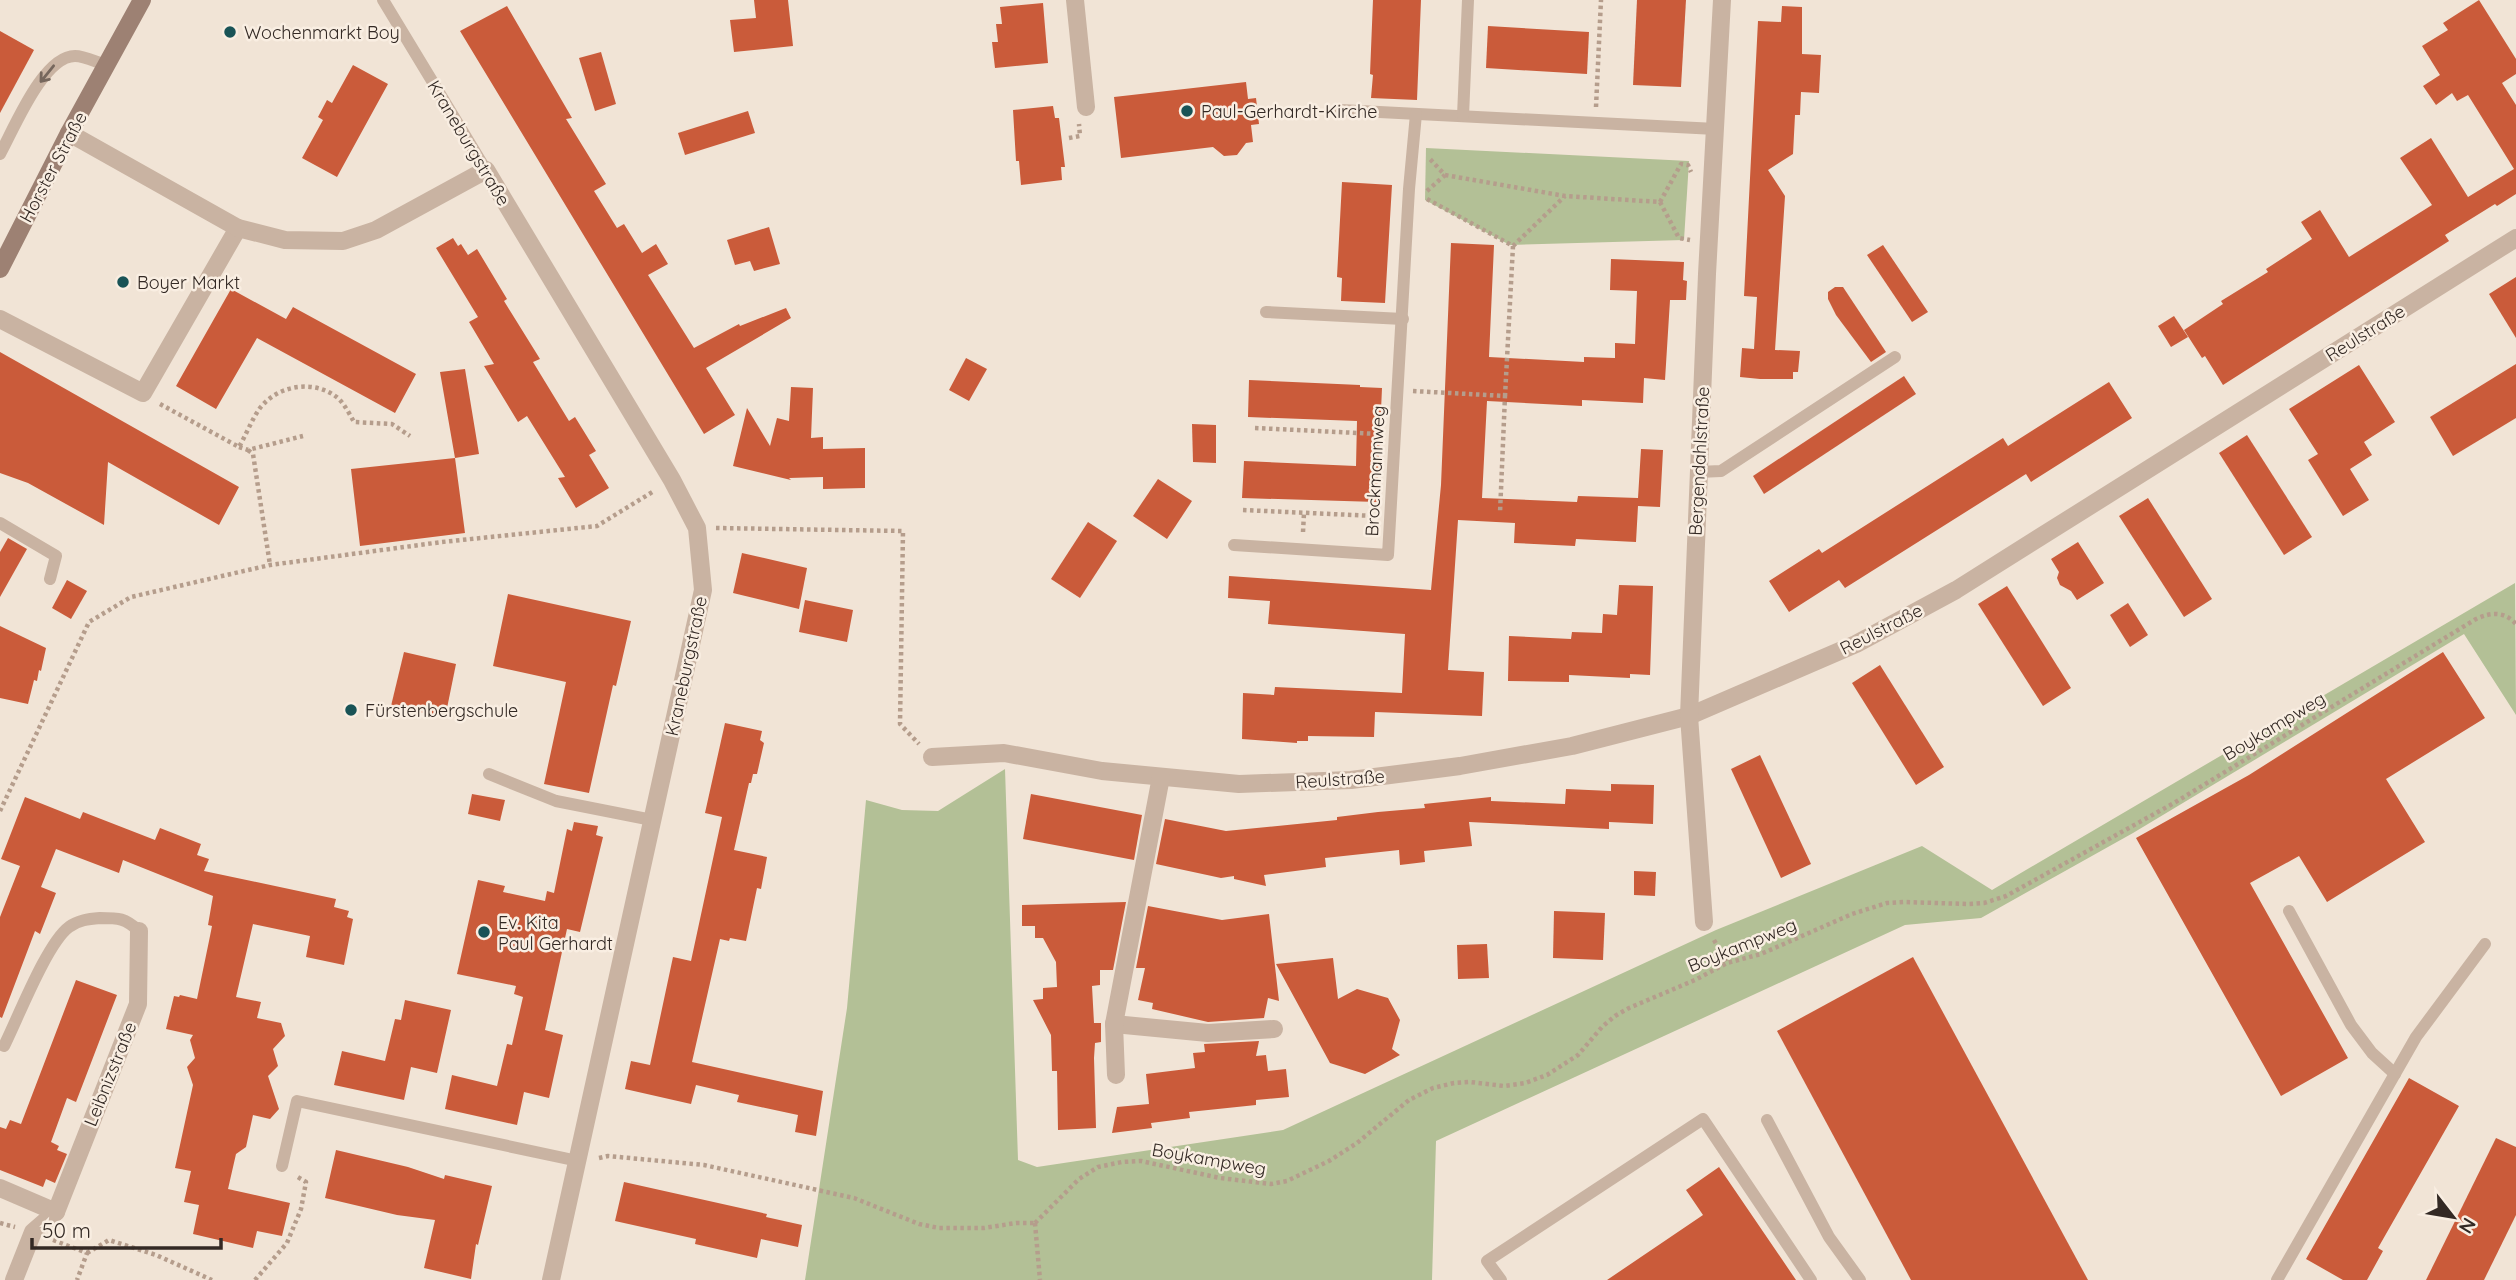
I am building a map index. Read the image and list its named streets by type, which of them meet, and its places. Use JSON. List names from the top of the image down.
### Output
{
  "streets": {
    "main road": ["Horster Straße"],
    "street": [
      "Kraneburgstraße",
      "Reulstraße",
      "Bergendahlstraße",
      "Leibnizstraße"
    ],
    "lane": ["Brockmannweg"],
    "path": ["Boykampweg"]
  },
  "crossings": [
    ["Reulstraße", "Bergendahlstraße"]
  ],
  "places": [
    "Wochenmarkt Boy",
    "Paul-Gerhardt-Kirche",
    "Boyer Markt",
    "Fürstenbergschule",
    "Ev. Kita Paul Gerhardt"
  ],
  "scale_bar": "50 m",
  "north": "bottom right"
}
